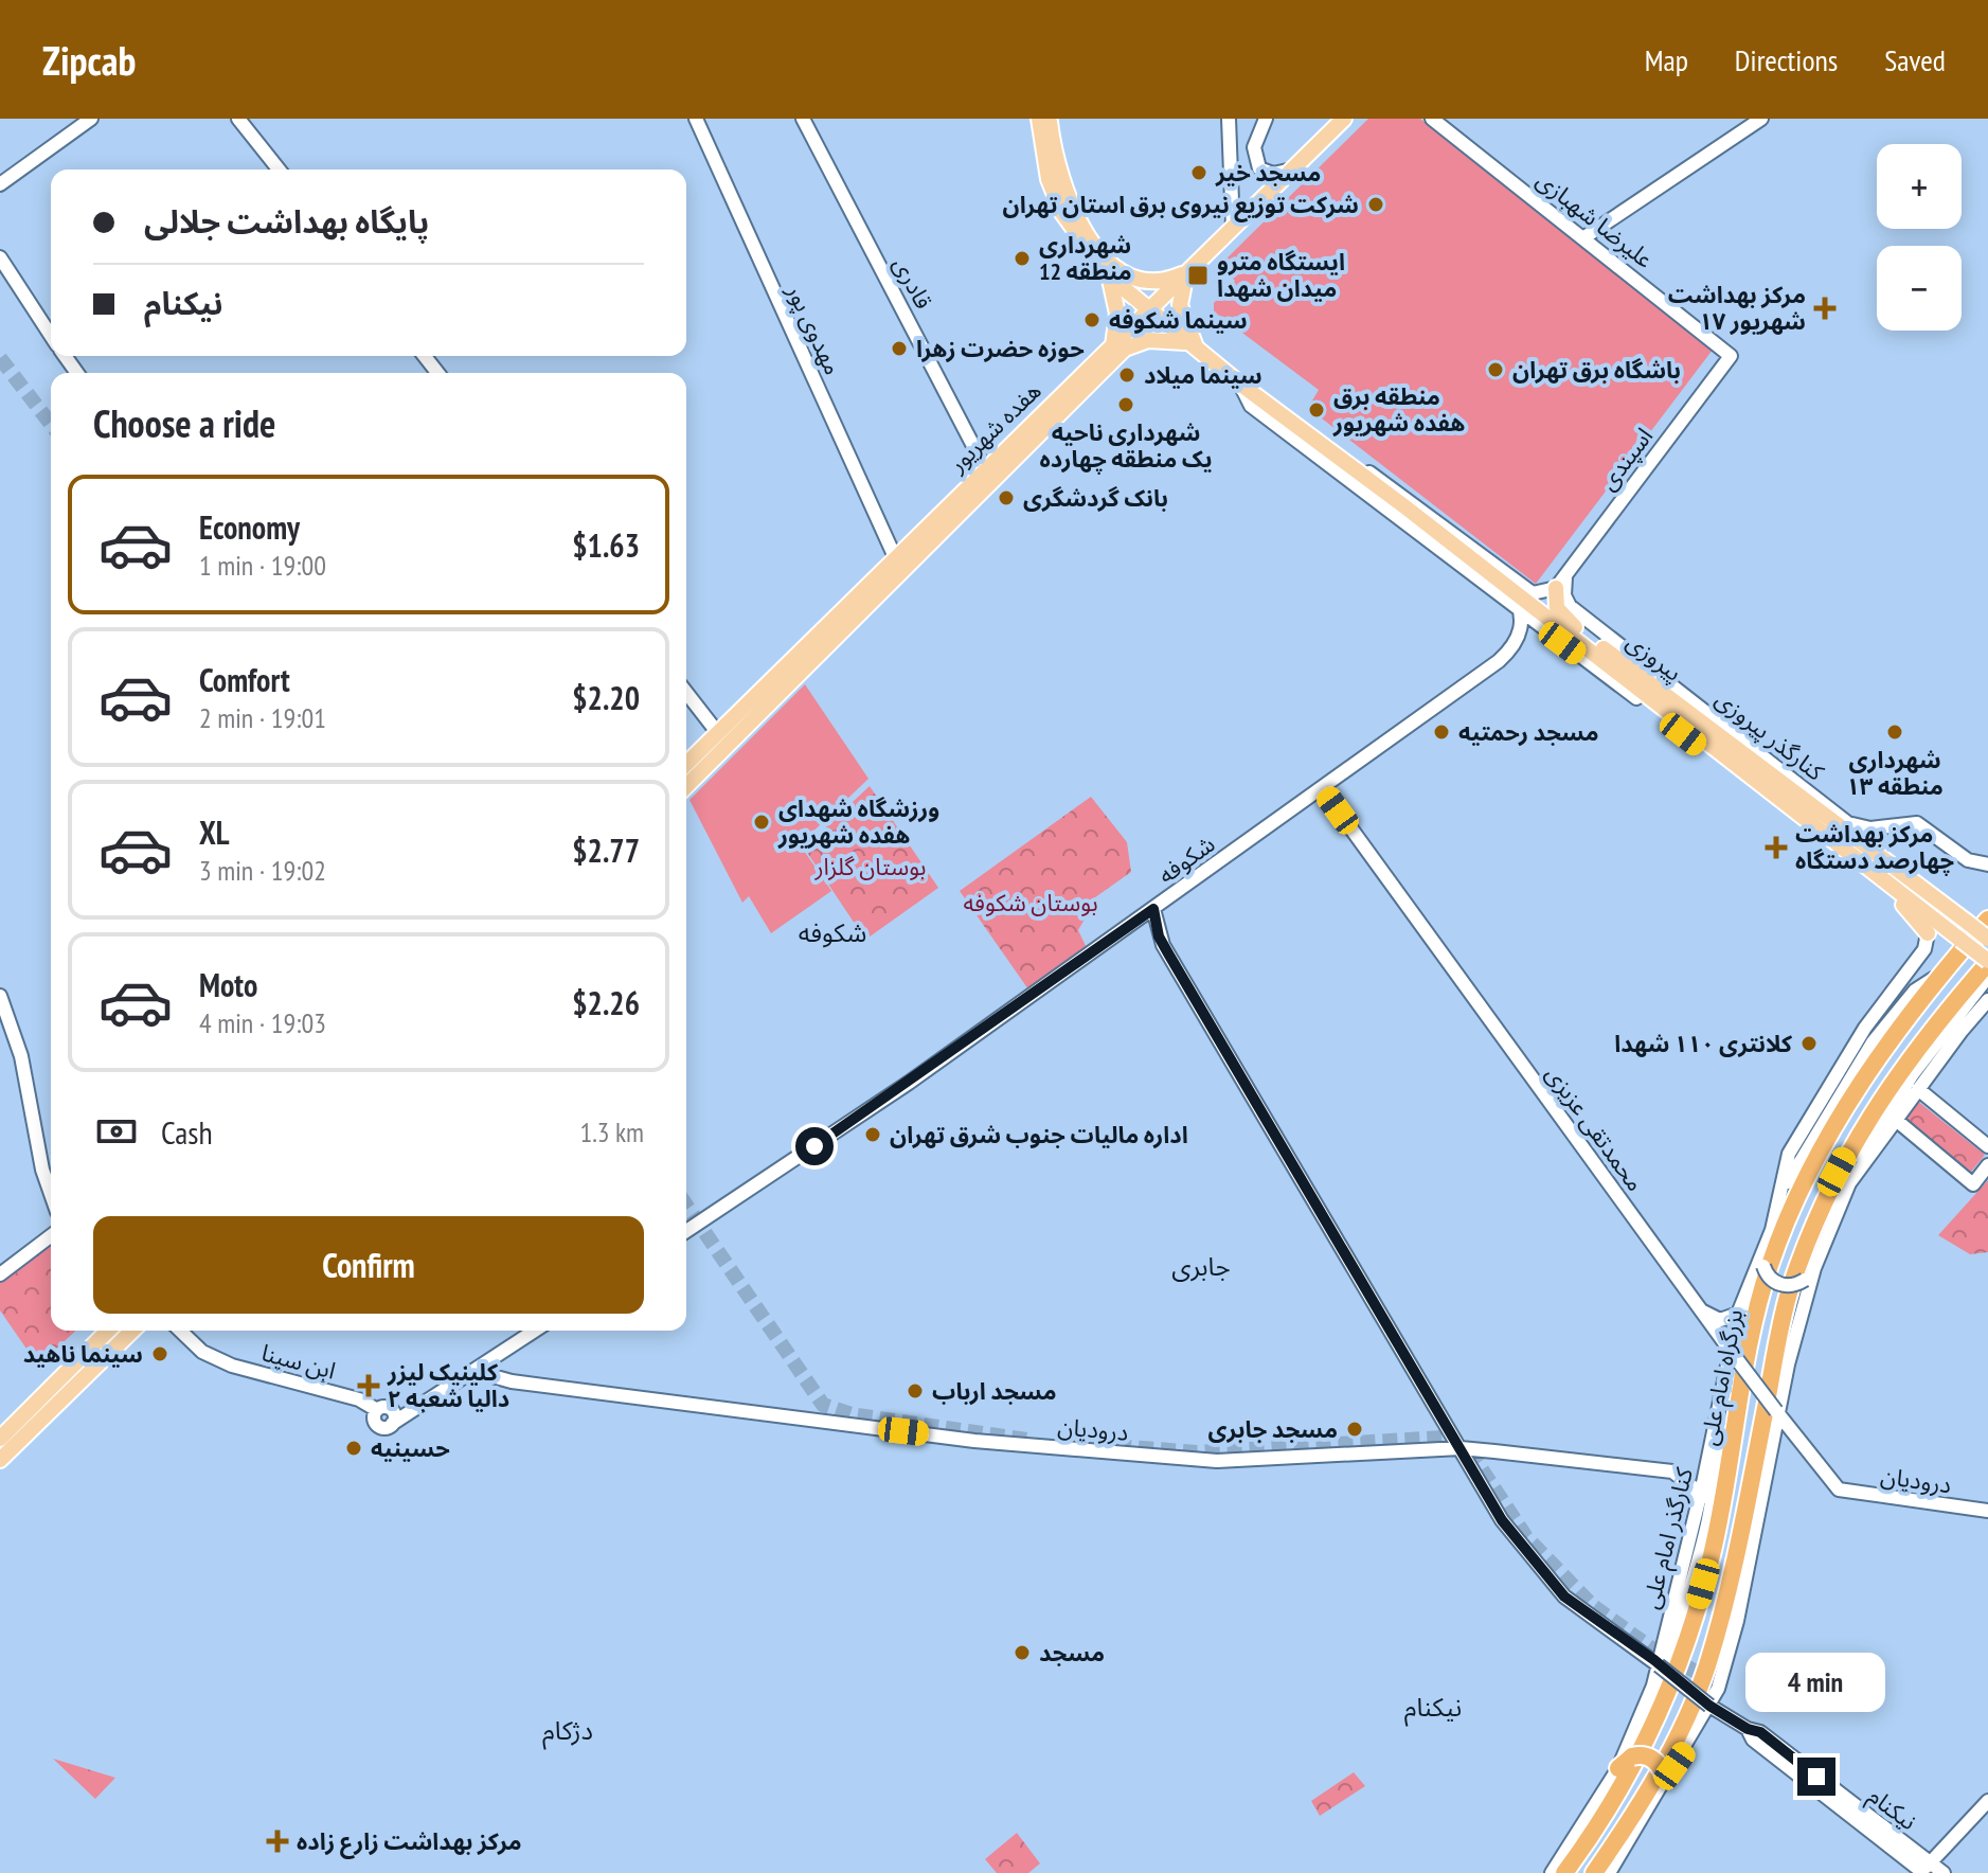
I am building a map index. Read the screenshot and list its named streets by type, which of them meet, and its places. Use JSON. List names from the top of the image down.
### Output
{
  "streets": {
    "highway": ["بزرگراه امام علی"],
    "main road": [
      "علیرضا شهبازی",
      "قادرى",
      "مهدوی پور",
      "هفده شهریور",
      "اسپندی",
      "پیروزی",
      "کنارگذر پیروزی",
      "شکوفه",
      "محمدتقی عزیزی",
      "ابن سینا",
      "درودیان",
      "کنارگذر امام علی",
      "نیکنام"
    ]
  },
  "crossings": [
    ["علیرضا شهبازی", "اسپندی"],
    ["قادرى", "هفده شهریور"],
    ["مهدوی پور", "هفده شهریور"],
    ["هفده شهریور", "پیروزی"],
    ["اسپندی", "پیروزی"],
    ["اسپندی", "کنارگذر پیروزی"],
    ["پیروزی", "کنارگذر پیروزی"],
    ["پیروزی", "بزرگراه امام علی"],
    ["کنارگذر پیروزی", "بزرگراه امام علی"],
    ["شکوفه", "محمدتقی عزیزی"],
    ["شکوفه", "نیکنام"],
    ["محمدتقی عزیزی", "درودیان"],
    ["محمدتقی عزیزی", "کنارگذر امام علی"],
    ["ابن سینا", "درودیان"],
    ["درودیان", "کنارگذر امام علی"],
    ["درودیان", "نیکنام"],
    ["کنارگذر امام علی", "نیکنام"]
  ],
  "districts": [
    "شکوفه",
    "جابری",
    "نیکنام",
    "دژکام"
  ],
  "parks": ["بوستان گلزار", "بوستان شکوفه"],
  "places": {
    "other": [
      "مسجد خیر",
      "شرکت توزیع نیروی برق استان تهران",
      "شهرداری منطقه 12",
      "سینما شکوفه",
      "حوزه حضرت زهرا",
      "باشگاه برق تهران",
      "سینما میلاد",
      "شهرداری ناحیه یک منطقه چهارده",
      "منطقه برق هفده شهریور",
      "بانک گردشگری",
      "مسجد رحمتیه",
      "شهرداری منطقه ۱۳",
      "ورزشگاه شهدای هفده شهریور",
      "کلانتری ۱۱۰ شهدا",
      "اداره مالیات جنوب شرق تهران",
      "سینما ناهید",
      "مسجد ارباب",
      "مسجد جابری",
      "حسینیه",
      "مسجد"
    ],
    "transit": ["ایستگاه مترو میدان شهدا"],
    "health": [
      "مرکز بهداشت ۱۷ شهریور",
      "مرکز بهداشت چهارصد دستگاه",
      "کلینیک لیزر دالیا شعبه ۲",
      "مرکز بهداشت زارع زاده"
    ]
  },
  "page": {
    "header": "Zipcab",
    "nav": ["Map", "Directions", "Saved"],
    "map_buttons": ["+", "−"],
    "banner": ["پایگاه بهداشت جلالی", "نیکنام"],
    "heading": "Choose a ride",
    "list": [
      {
        "name": "Economy",
        "note": "1 min · 19:00",
        "value": "$1.63"
      },
      {
        "name": "Comfort",
        "note": "2 min · 19:01",
        "value": "$2.20"
      },
      {
        "name": "XL",
        "note": "3 min · 19:02",
        "value": "$2.77"
      },
      {
        "name": "Moto",
        "note": "4 min · 19:03",
        "value": "$2.26"
      }
    ],
    "pay": ["Cash", "1.3 km"],
    "buttons": "Confirm",
    "bubble": "4 min"
  }
}
